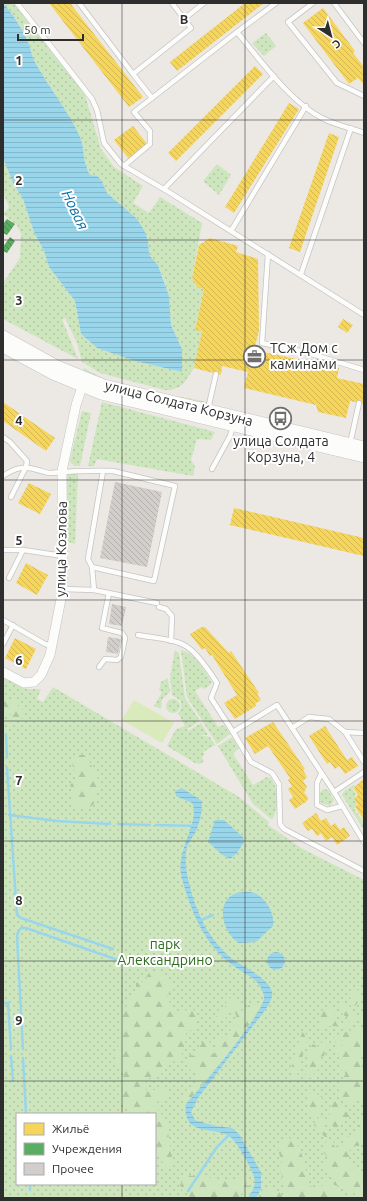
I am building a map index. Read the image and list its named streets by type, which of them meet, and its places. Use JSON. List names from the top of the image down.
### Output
{
  "streets": {
    "street": ["улица Солдата Корзуна", "улица Козлова"]
  },
  "crossings": [
    ["улица Солдата Корзуна", "улица Козлова"]
  ],
  "water": ["Новая"],
  "parks": ["парк Александрино"],
  "places": {
    "office": ["ТСж Дом с каминами"],
    "bus stop": ["улица Солдата Корзуна, 4"]
  },
  "legend": ["Жильё", "Учреждения", "Прочее"],
  "scale_bar": "50 m",
  "north": "bottom right",
  "grid": {
    "columns": ["B"],
    "rows": [
      "1",
      "2",
      "3",
      "4",
      "5",
      "6",
      "7",
      "8",
      "9"
    ]
  }
}
